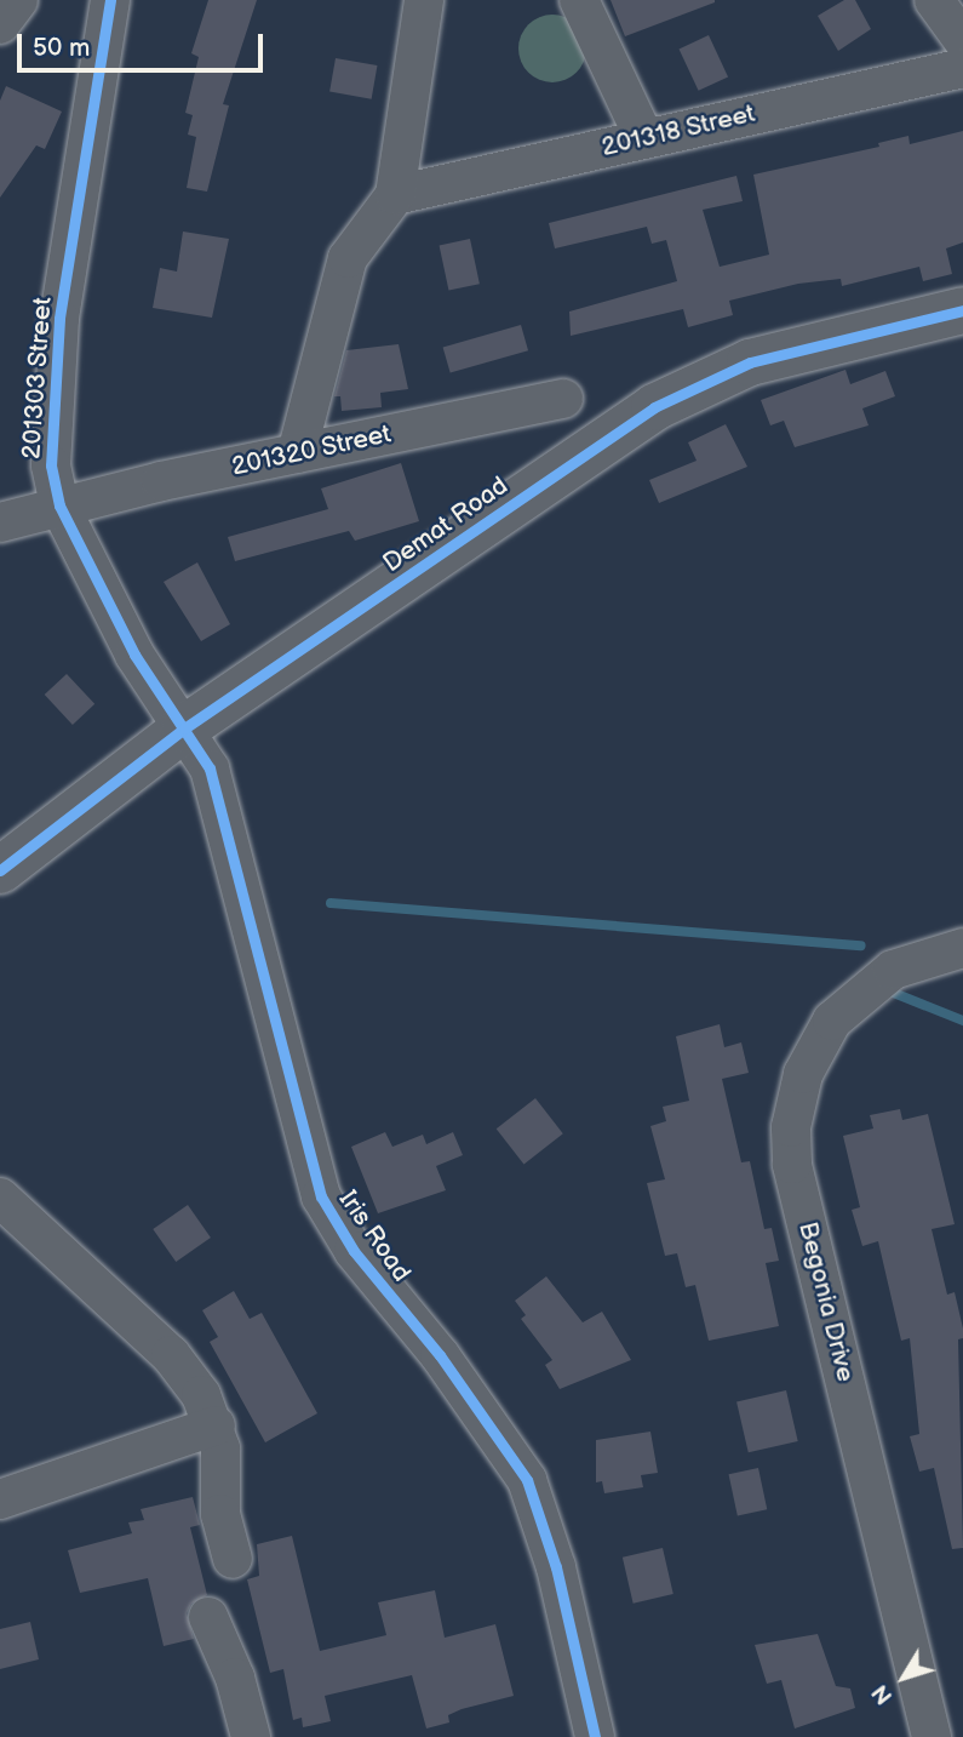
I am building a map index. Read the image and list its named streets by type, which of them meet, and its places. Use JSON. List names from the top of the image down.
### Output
{
  "streets": {
    "street": [
      "201318 Street",
      "201303 Street",
      "201320 Street",
      "Demat Road",
      "Iris Road",
      "Begonia Drive"
    ]
  },
  "crossings": [
    ["201303 Street", "201320 Street"],
    ["201303 Street", "Demat Road"],
    ["201303 Street", "Iris Road"],
    ["Demat Road", "Iris Road"]
  ],
  "scale_bar": "50 m",
  "north": "bottom left"
}
